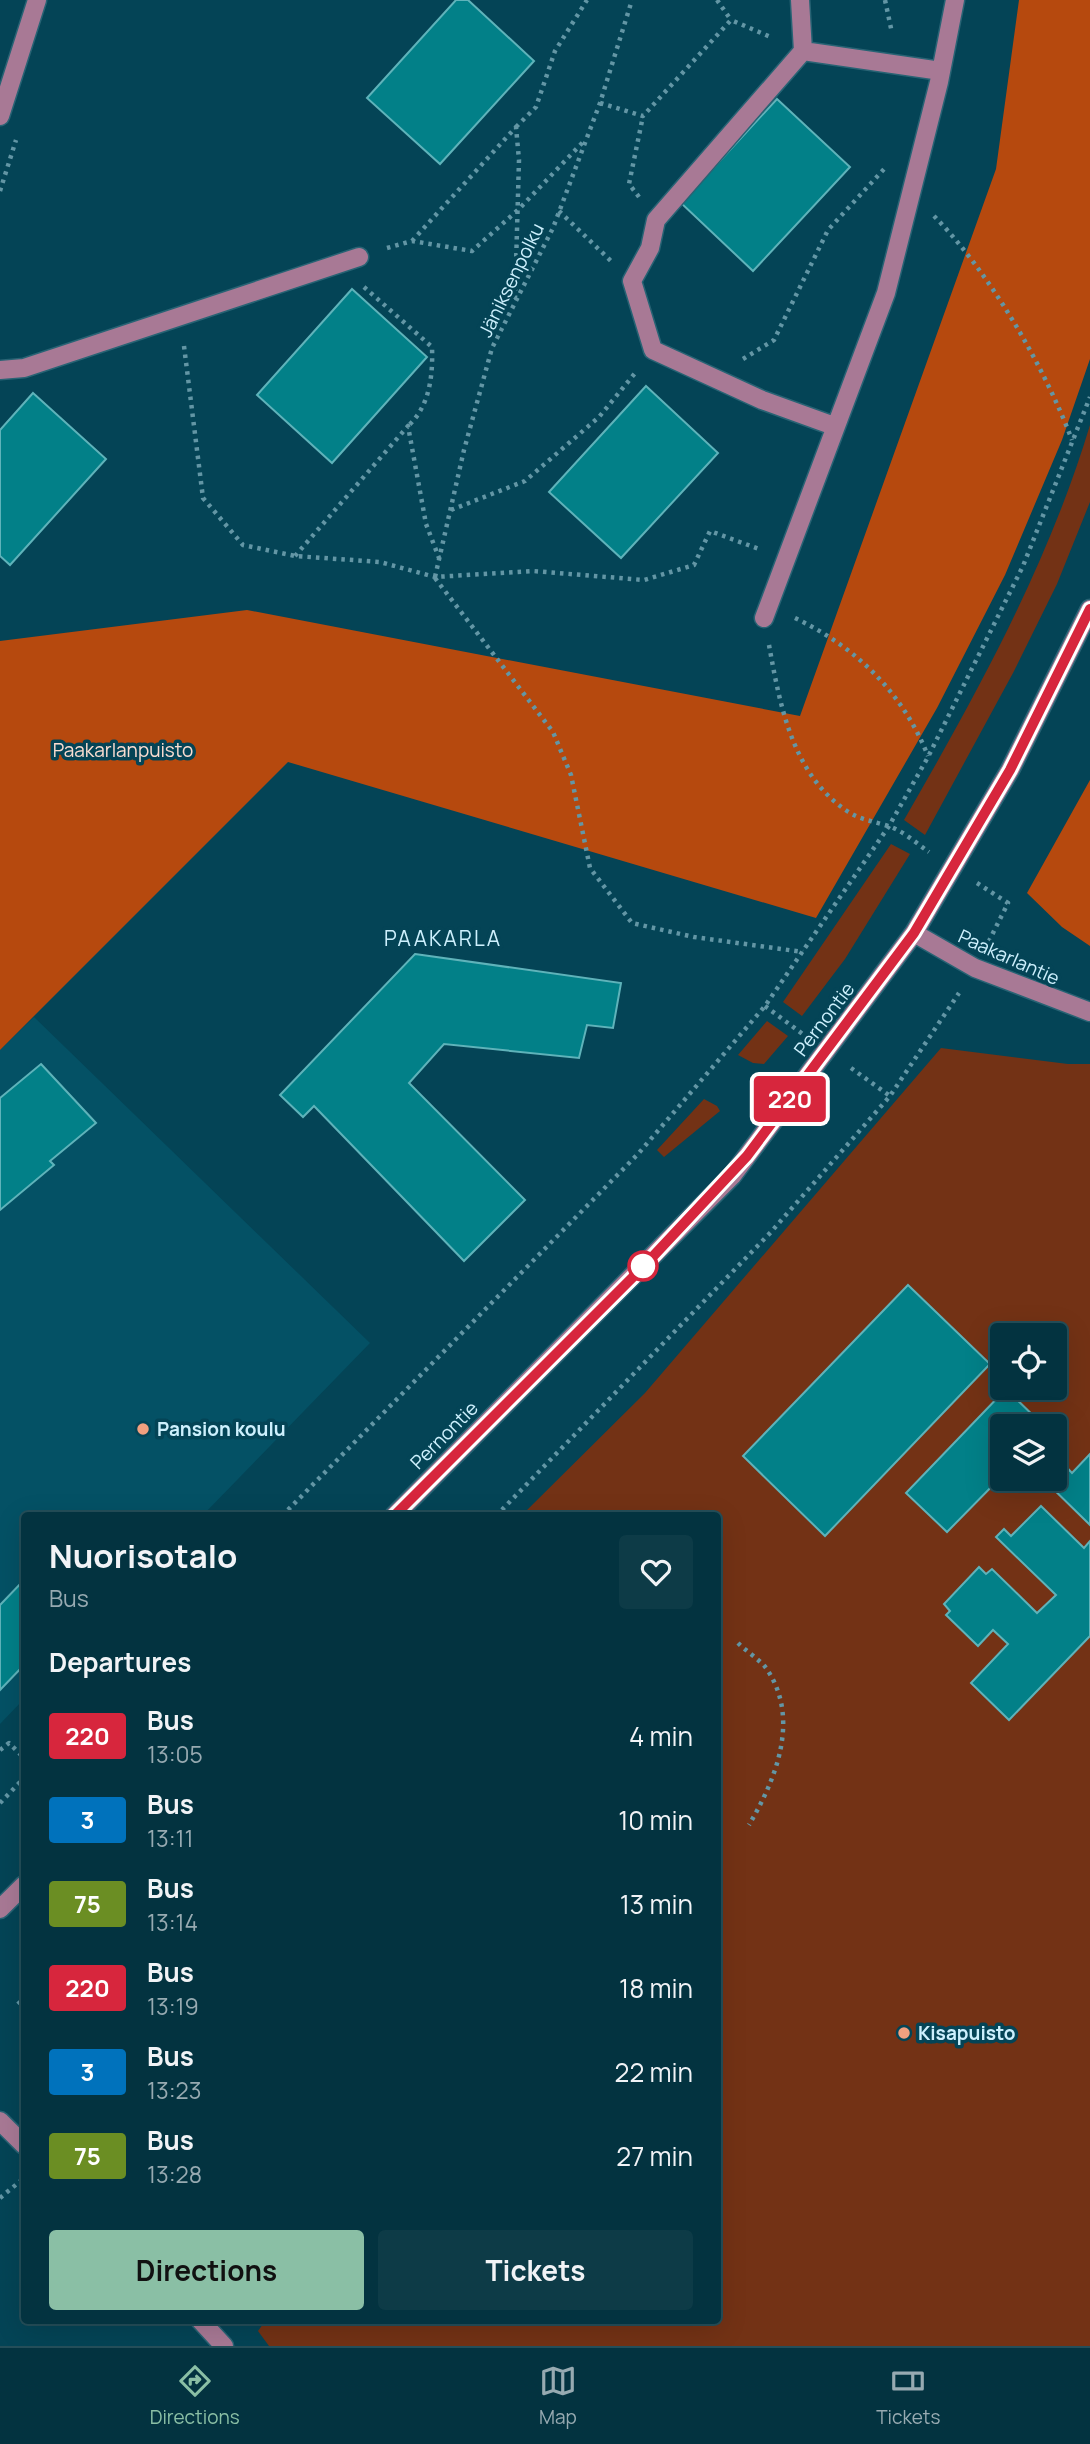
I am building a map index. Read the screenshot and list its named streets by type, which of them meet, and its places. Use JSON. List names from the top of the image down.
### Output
{
  "streets": {
    "street": ["Paakarlantie", "Pernontie"],
    "path": ["Jäniksenpolku"]
  },
  "crossings": [
    ["Paakarlantie", "Pernontie"]
  ],
  "districts": ["PAAKARLA"],
  "parks": ["Paakarlanpuisto"],
  "places": ["Pansion koulu", "Kisapuisto"],
  "lines": ["bus line 220"],
  "page": {
    "on_map": "220",
    "heading": [
      ["Nuorisotalo", "Bus"],
      "Departures"
    ],
    "list": [
      {
        "mark": "220",
        "name": "Bus",
        "note": "13:05",
        "value": "4 min"
      },
      {
        "mark": "3",
        "name": "Bus",
        "note": "13:11",
        "value": "10 min"
      },
      {
        "mark": "75",
        "name": "Bus",
        "note": "13:14",
        "value": "13 min"
      },
      {
        "mark": "220",
        "name": "Bus",
        "note": "13:19",
        "value": "18 min"
      },
      {
        "mark": "3",
        "name": "Bus",
        "note": "13:23",
        "value": "22 min"
      },
      {
        "mark": "75",
        "name": "Bus",
        "note": "13:28",
        "value": "27 min"
      }
    ],
    "buttons": ["Directions", "Tickets"],
    "tabs": ["Directions", "Map", "Tickets"]
  }
}
